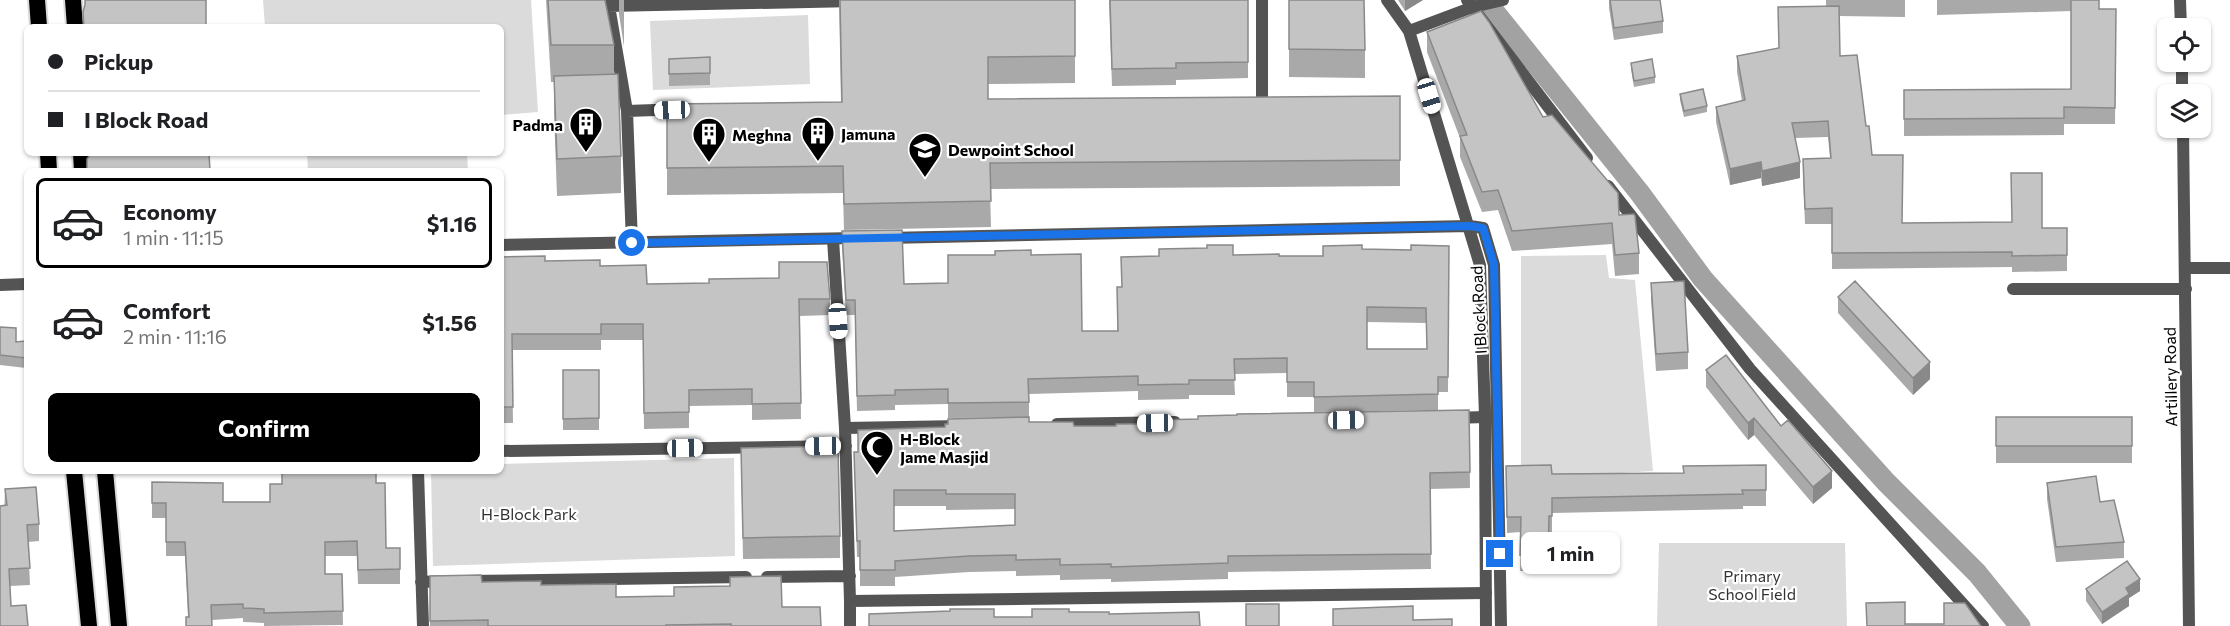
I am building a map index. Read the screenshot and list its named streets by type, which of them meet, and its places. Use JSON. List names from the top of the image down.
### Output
{
  "streets": {
    "street": ["I Block Road", "Artillery Road"]
  },
  "parks": ["H-Block Park", "Primary School Field"],
  "places": {
    "building": ["Padma", "Jamuna", "Meghna"],
    "school or university": ["Dewpoint School"],
    "mosque": ["H-Block Jame Masjid"]
  },
  "page": {
    "banner": ["Pickup", "I Block Road"],
    "list": [
      {
        "name": "Economy",
        "note": "1 min · 11:15",
        "value": "$1.16"
      },
      {
        "name": "Comfort",
        "note": "2 min · 11:16",
        "value": "$1.56"
      }
    ],
    "buttons": "Confirm",
    "bubble": "1 min"
  }
}
